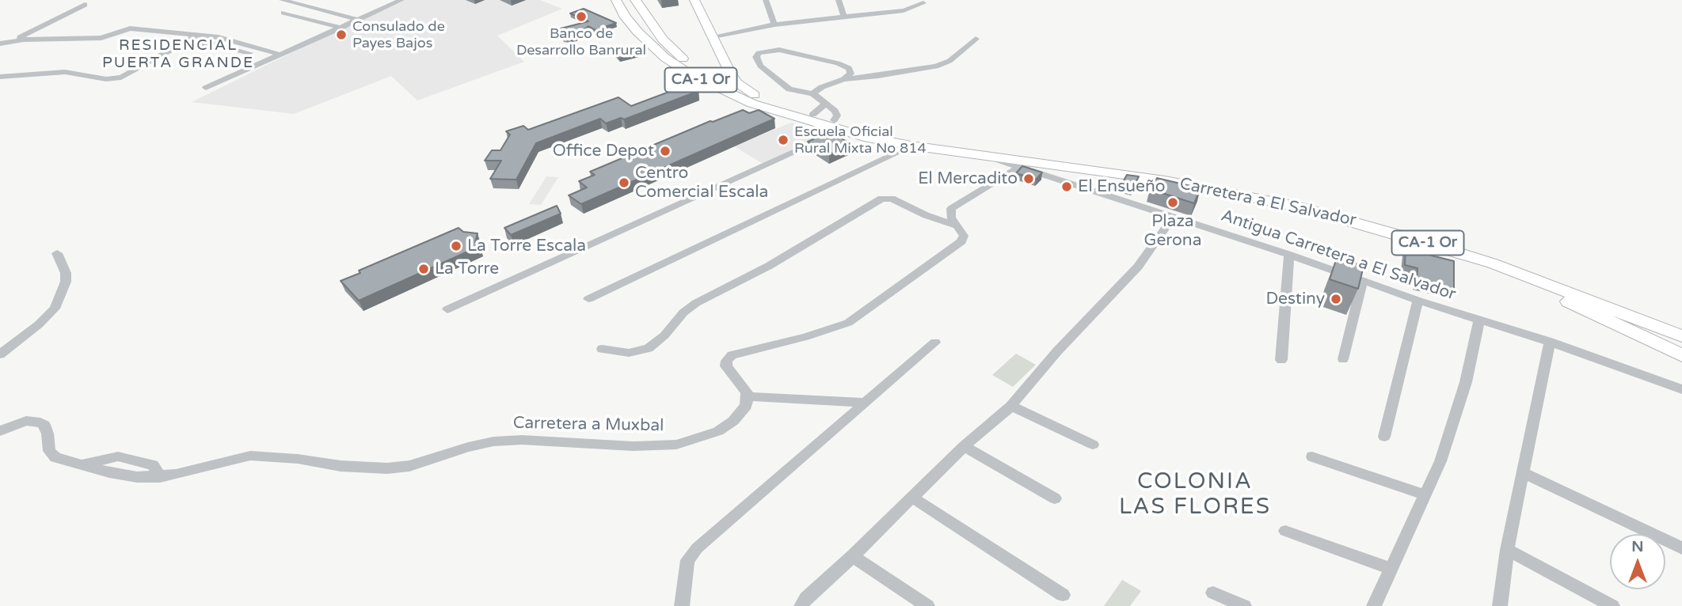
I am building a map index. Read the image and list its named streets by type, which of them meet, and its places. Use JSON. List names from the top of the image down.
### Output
{
  "streets": {
    "highway": ["CA-1 Or", "Carretera a El Salvador"],
    "street": ["Antigua Carretera a El Salvador", "Carretera a Muxbal"]
  },
  "crossings": [
    ["Carretera a El Salvador", "Antigua Carretera a El Salvador"]
  ],
  "districts": ["RESIDENCIAL PUERTA GRANDE", "COLONIA LAS FLORES"],
  "places": [
    "Banco de Desarrollo Banrural",
    "Consulado de Payes Bajos",
    "Escuela Oficial Rural Mixta No 814",
    "Office Depot",
    "El Mercadito",
    "Centro Comercial Escala",
    "El Ensueño",
    "Plaza Gerona",
    "La Torre Escala",
    "La Torre",
    "Destiny"
  ],
  "north": "top"
}
